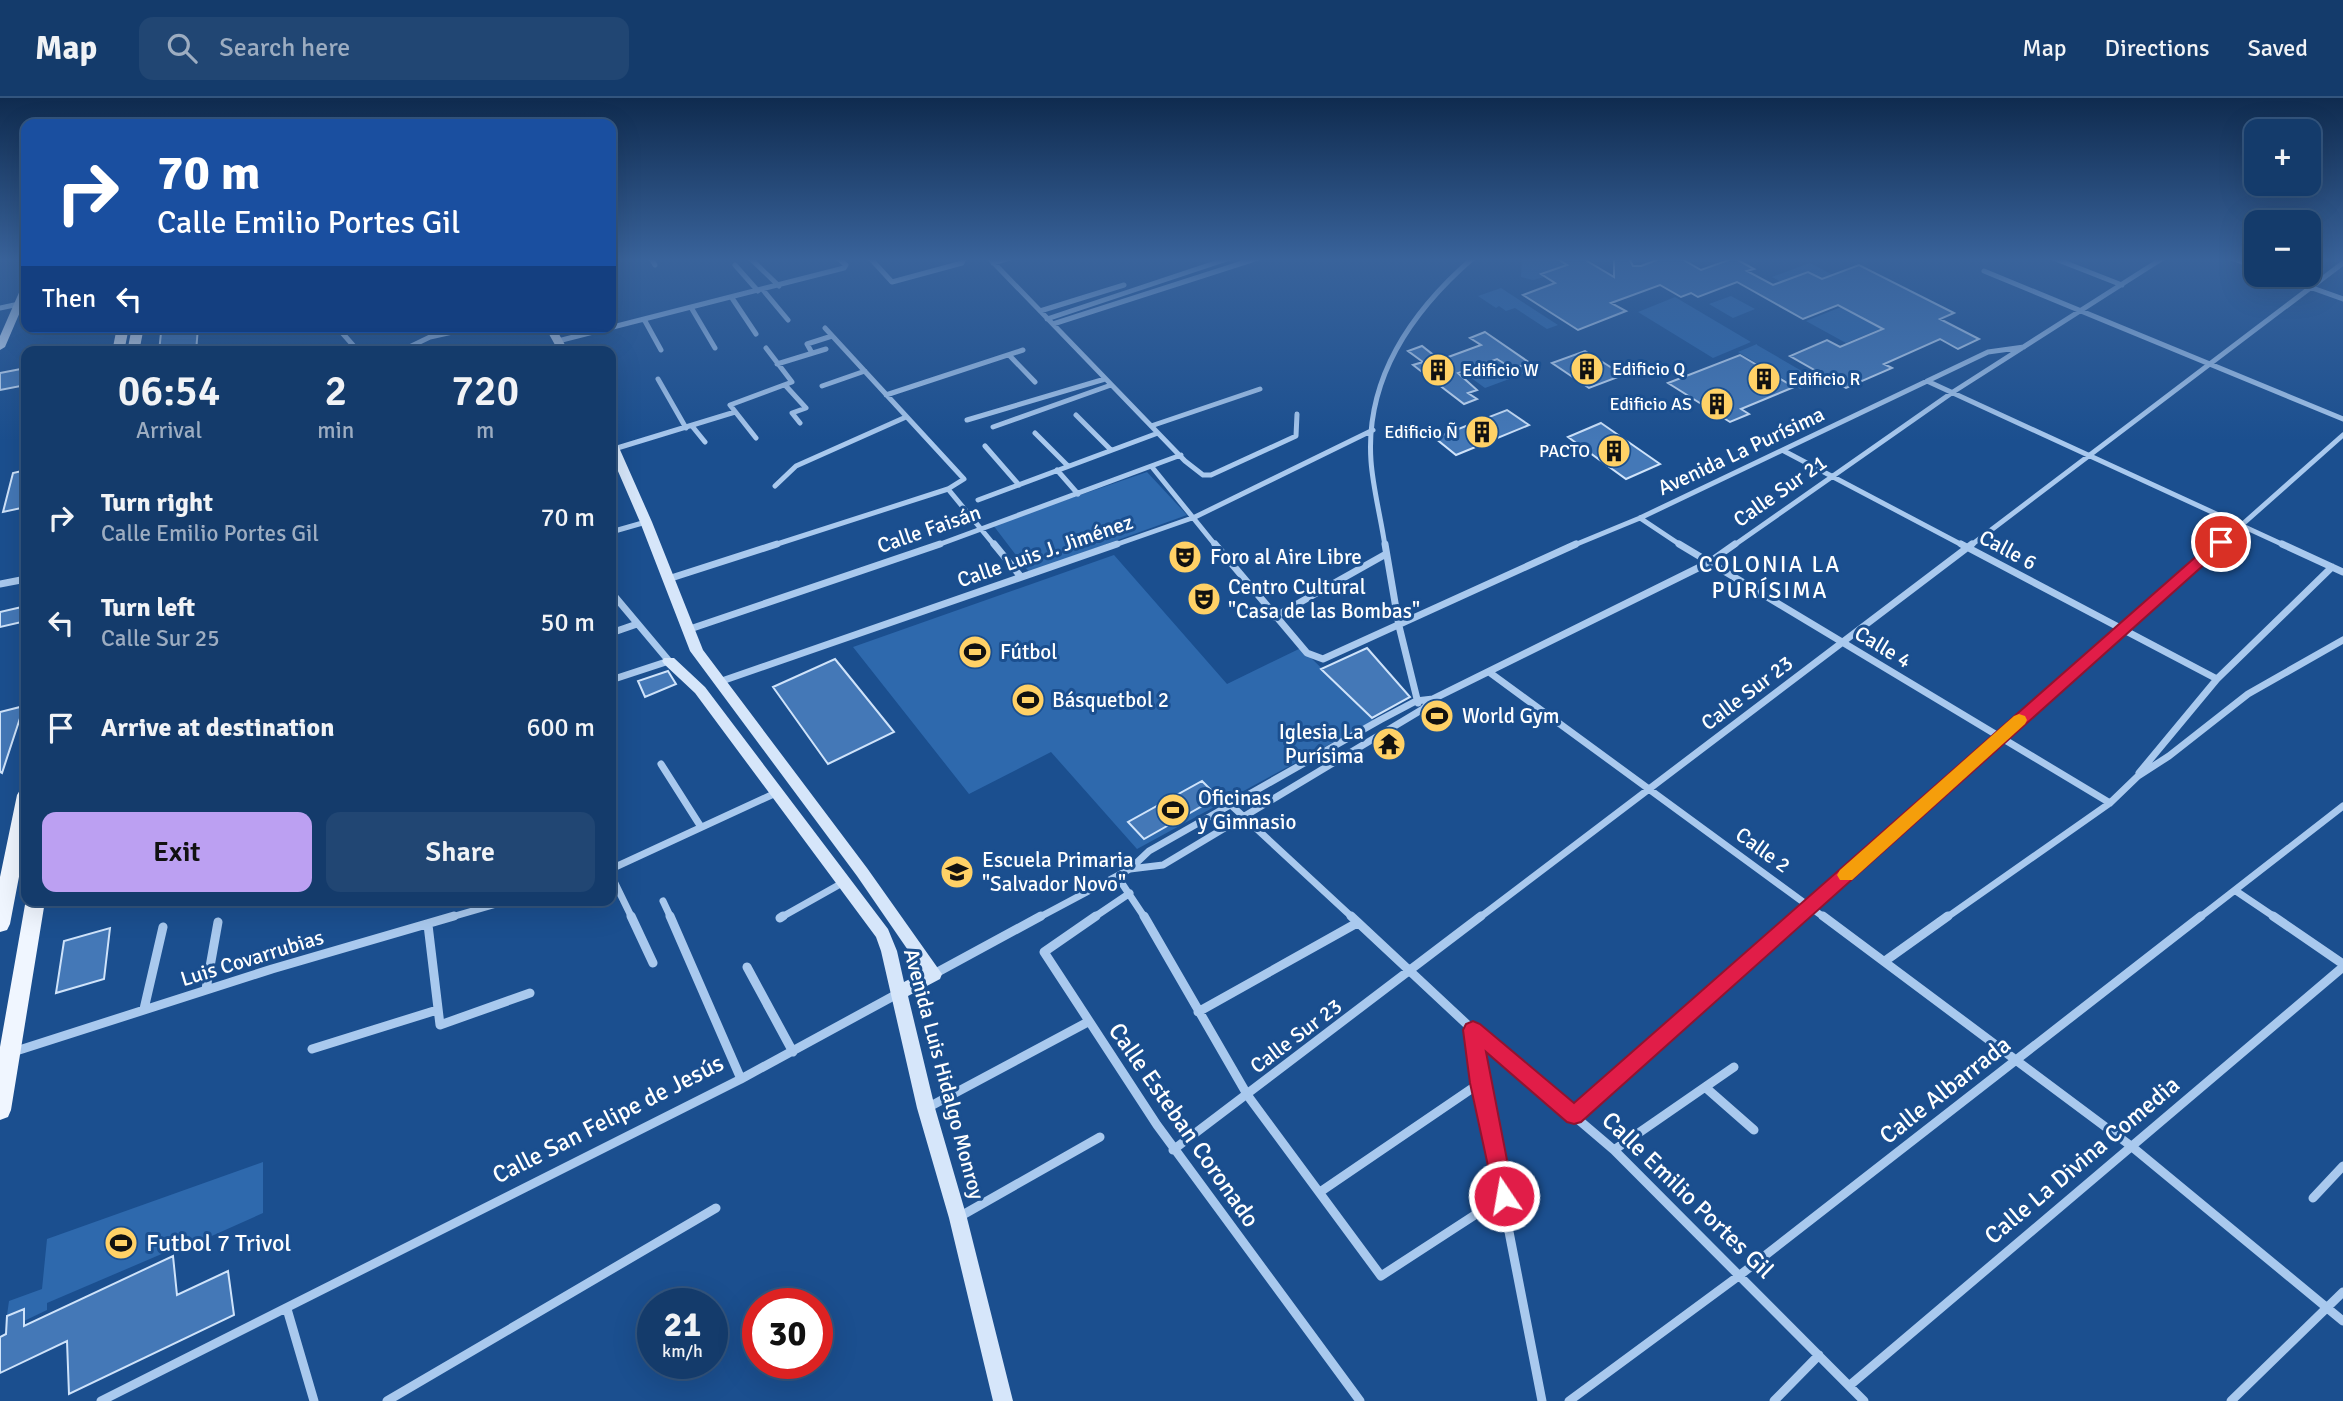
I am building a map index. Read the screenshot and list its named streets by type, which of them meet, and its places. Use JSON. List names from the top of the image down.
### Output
{
  "streets": {
    "street": [
      "Avenida La Purísima",
      "Calle Sur 21",
      "Calle Faisán",
      "Calle 6",
      "Calle Luis J. Jiménez",
      "Calle 4",
      "Calle Sur 23",
      "Calle 2",
      "Luis Covarrubias",
      "Avenida Luis Hidalgo Monroy",
      "Calle Albarrada",
      "Calle San Felipe de Jesús",
      "Calle Esteban Coronado",
      "Calle La Divina Comedia",
      "Calle Emilio Portes Gil"
    ]
  },
  "crossings": [
    ["Avenida La Purísima", "Calle Sur 21"],
    ["Avenida La Purísima", "Calle 6"],
    ["Avenida La Purísima", "Calle 4"],
    ["Calle Sur 21", "Calle 6"],
    ["Calle Sur 21", "Calle 4"],
    ["Calle Sur 21", "Calle 2"],
    ["Calle Sur 21", "Calle San Felipe de Jesús"],
    ["Calle Faisán", "Avenida Luis Hidalgo Monroy"],
    ["Calle 6", "Calle Sur 23"],
    ["Calle Luis J. Jiménez", "Avenida Luis Hidalgo Monroy"],
    ["Calle 4", "Calle Sur 23"],
    ["Calle Sur 23", "Calle 2"],
    ["Calle Sur 23", "Calle Esteban Coronado"],
    ["Calle Sur 23", "Calle Emilio Portes Gil"],
    ["Calle 2", "Calle Albarrada"],
    ["Calle 2", "Calle La Divina Comedia"],
    ["Avenida Luis Hidalgo Monroy", "Calle San Felipe de Jesús"],
    ["Calle Albarrada", "Calle Emilio Portes Gil"],
    ["Calle San Felipe de Jesús", "Calle Emilio Portes Gil"],
    ["Calle La Divina Comedia", "Calle Emilio Portes Gil"]
  ],
  "districts": ["COLONIA LA PURÍSIMA"],
  "places": {
    "building": [
      "Edificio Q",
      "Edificio W",
      "Edificio R",
      "Edificio AS",
      "Edificio Ñ",
      "PACTO"
    ],
    "theatre": ["Foro al Aire Libre", "Centro Cultural \"Casa de las Bombas\""],
    "sports": [
      "Fútbol",
      "Básquetbol 2",
      "World Gym",
      "Oficinas y Gimnasio",
      "Futbol 7 Trivol"
    ],
    "temple": ["Iglesia La Purísima"],
    "school or university": ["Escuela Primaria \"Salvador Novo\""]
  },
  "page": {
    "header": "Map",
    "search": "Search here",
    "nav": ["Map", "Directions", "Saved"],
    "map_buttons": ["+", "−"],
    "turn": ["70 m", "Calle Emilio Portes Gil"],
    "then": "Then",
    "eta": [
      "06:54",
      "Arrival",
      "2",
      "min",
      "720",
      "m"
    ],
    "list": [
      {
        "name": "Turn right",
        "note": "Calle Emilio Portes Gil",
        "value": "70 m"
      },
      {
        "name": "Turn left",
        "note": "Calle Sur 25",
        "value": "50 m"
      },
      {
        "name": "Arrive at destination",
        "value": "600 m"
      }
    ],
    "buttons": ["Exit", "Share"],
    "speed": "21 km/h",
    "limit": "30"
  }
}
